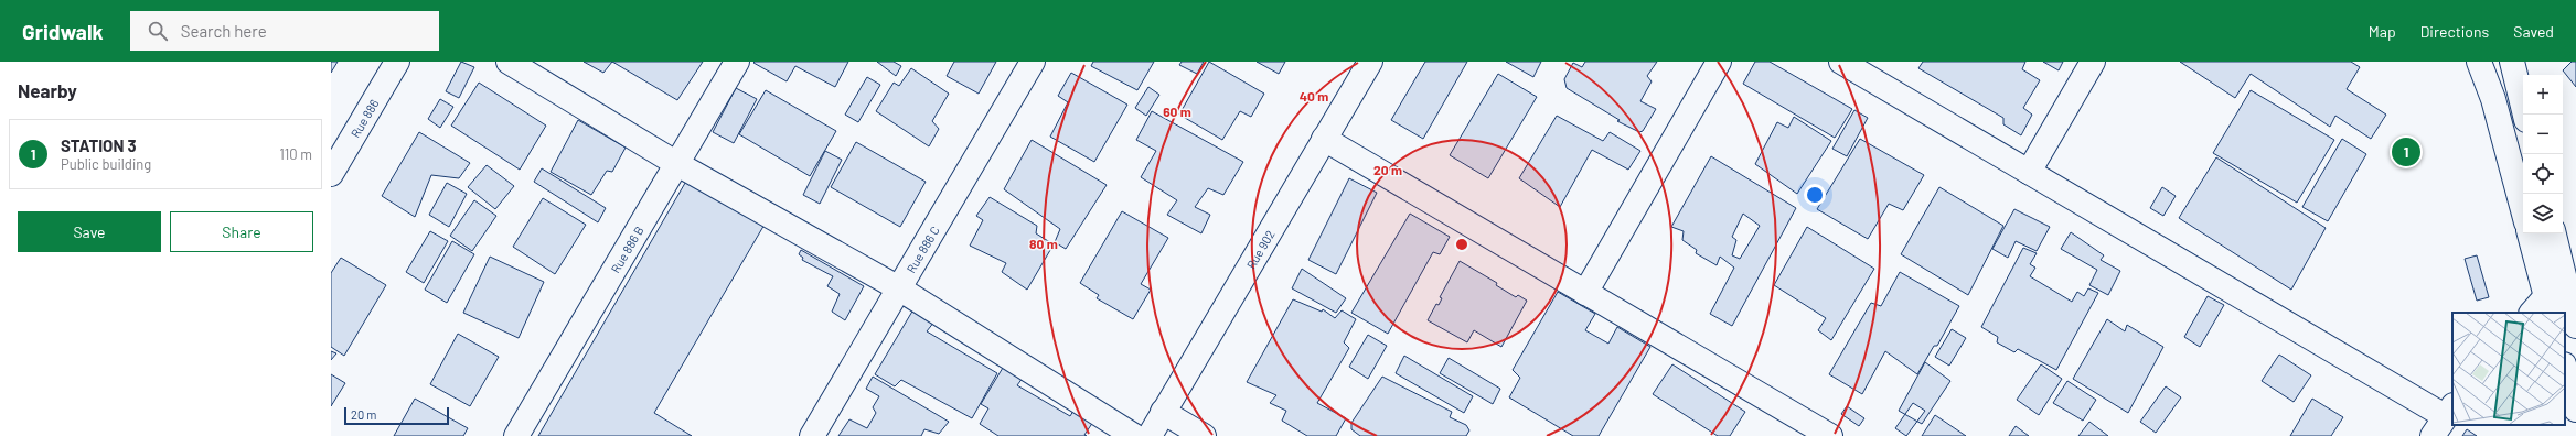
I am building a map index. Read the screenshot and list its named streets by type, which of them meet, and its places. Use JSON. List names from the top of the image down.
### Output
{
  "streets": {
    "street": [
      "Rue 886",
      "Rue 886 B",
      "Rue 886 C",
      "Rue 902"
    ]
  },
  "scale_bar": "20 m",
  "page": {
    "header": "Gridwalk",
    "search": "Search here",
    "nav": ["Map", "Directions", "Saved"],
    "heading": "Nearby",
    "map_buttons": ["+", "−"],
    "list": [
      {
        "mark": "1",
        "name": "STATION 3",
        "note": "Public building",
        "value": "110 m"
      }
    ],
    "pins": "1",
    "buttons": ["Save", "Share"],
    "scale": "20 m"
  },
  "rings": [
    "40 m",
    "60 m",
    "20 m",
    "80 m"
  ]
}
